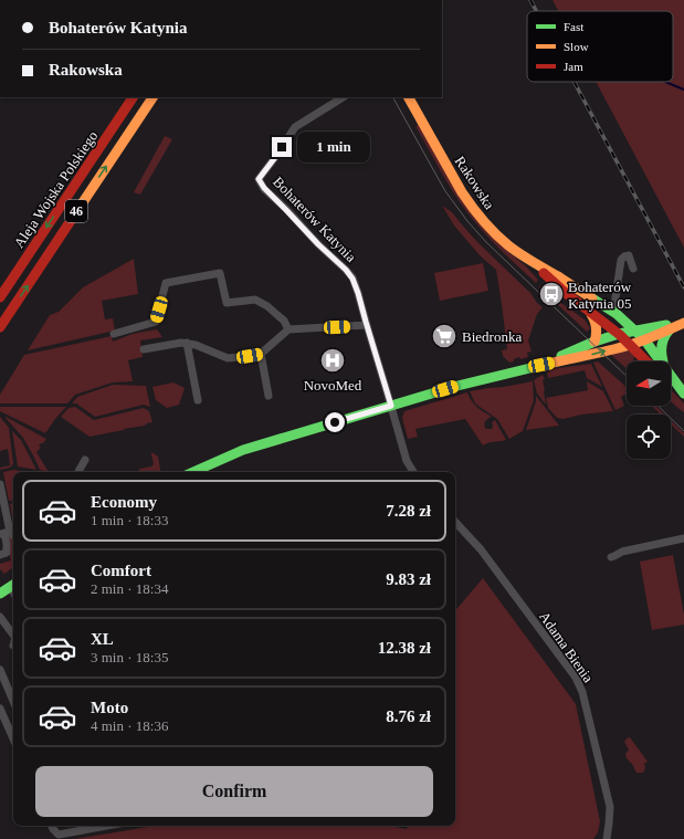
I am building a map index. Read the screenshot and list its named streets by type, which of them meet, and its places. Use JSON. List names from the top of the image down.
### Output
{
  "streets": {
    "street": [
      "Rakowska",
      "Aleja Wojska Polskiego",
      "46",
      "Bohaterów Katynia",
      "Adama Bienia"
    ]
  },
  "places": {
    "bus stop": ["Bohaterów Katynia 05"],
    "supermarket": ["Biedronka"],
    "hospital": ["NovoMed"]
  },
  "legend": ["Fast", "Slow", "Jam"],
  "north": "left",
  "page": {
    "banner": ["Bohaterów Katynia", "Rakowska"],
    "bubble": "1 min",
    "list": [
      {
        "name": "Economy",
        "note": "1 min · 18:33",
        "value": "7.28 zł"
      },
      {
        "name": "Comfort",
        "note": "2 min · 18:34",
        "value": "9.83 zł"
      },
      {
        "name": "XL",
        "note": "3 min · 18:35",
        "value": "12.38 zł"
      },
      {
        "name": "Moto",
        "note": "4 min · 18:36",
        "value": "8.76 zł"
      }
    ],
    "buttons": "Confirm"
  }
}
